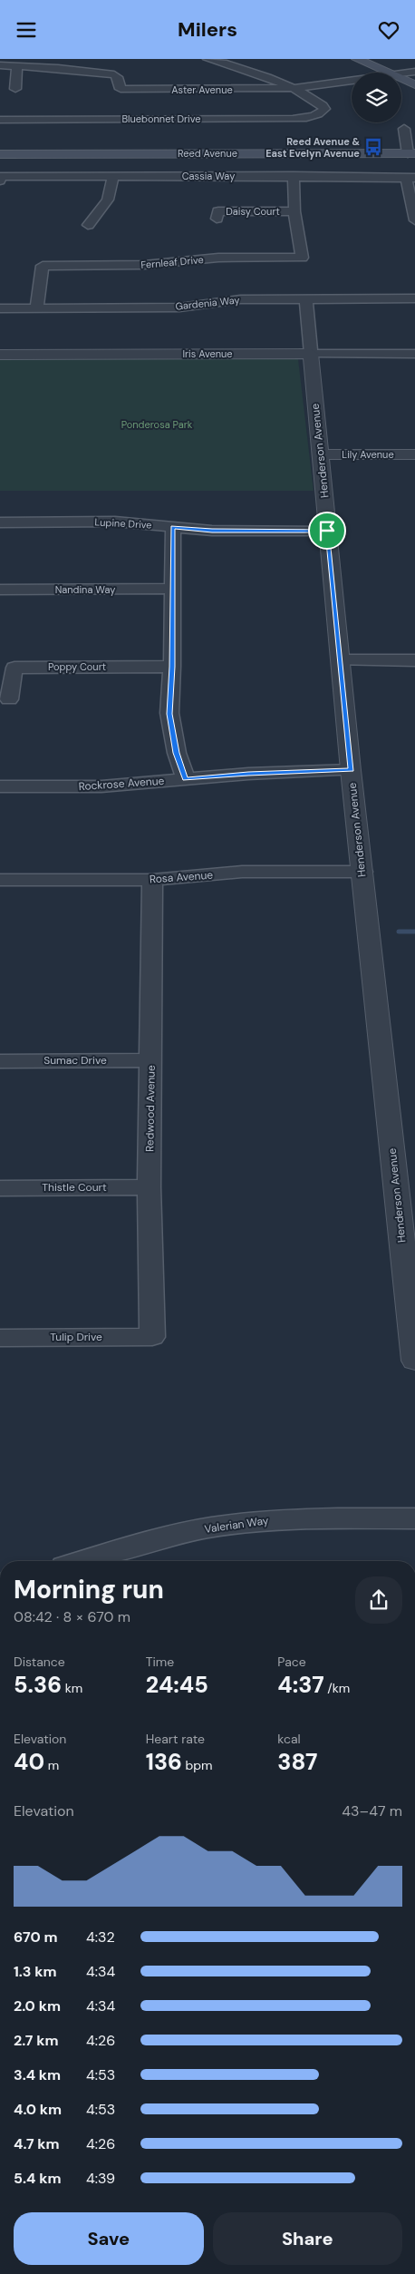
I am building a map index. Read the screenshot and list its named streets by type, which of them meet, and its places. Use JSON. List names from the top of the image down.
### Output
{
  "streets": {
    "main road": ["Reed Avenue"],
    "street": [
      "Aster Avenue",
      "Bluebonnet Drive",
      "Cassia Way",
      "Daisy Court",
      "Fernleaf Drive",
      "Gardenia Way",
      "Iris Avenue",
      "Henderson Avenue",
      "Lily Avenue",
      "Lupine Drive",
      "Nandina Way",
      "Poppy Court",
      "Rockrose Avenue",
      "Rosa Avenue",
      "Sumac Drive",
      "Redwood Avenue",
      "Thistle Court",
      "Tulip Drive",
      "Valerian Way"
    ]
  },
  "crossings": [
    ["Aster Avenue", "Bluebonnet Drive"],
    ["Daisy Court", "Fernleaf Drive"],
    ["Fernleaf Drive", "Gardenia Way"],
    ["Gardenia Way", "Henderson Avenue"],
    ["Iris Avenue", "Henderson Avenue"],
    ["Henderson Avenue", "Lily Avenue"],
    ["Henderson Avenue", "Lupine Drive"],
    ["Henderson Avenue", "Rockrose Avenue"],
    ["Henderson Avenue", "Rosa Avenue"],
    ["Rosa Avenue", "Redwood Avenue"],
    ["Sumac Drive", "Redwood Avenue"],
    ["Redwood Avenue", "Thistle Court"],
    ["Redwood Avenue", "Tulip Drive"]
  ],
  "parks": ["Ponderosa Park"],
  "places": {
    "bus stop": ["Reed Avenue & East Evelyn Avenue"]
  },
  "page": {
    "header": "Milers",
    "heading": ["Morning run", "08:42 · 8 × 670 m"],
    "stats": [
      ["Distance", "5.36 km"],
      ["Time", "24:45"],
      ["Pace", "4:37 /km"],
      ["Elevation", "40 m"],
      ["Heart rate", "136 bpm"],
      ["kcal", "387"]
    ],
    "chart": ["Elevation", "43–47 m"],
    "list": [
      {
        "name": "670 m",
        "note": "4:32"
      },
      {
        "name": "1.3 km",
        "note": "4:34"
      },
      {
        "name": "2.0 km",
        "note": "4:34"
      },
      {
        "name": "2.7 km",
        "note": "4:26"
      },
      {
        "name": "3.4 km",
        "note": "4:53"
      },
      {
        "name": "4.0 km",
        "note": "4:53"
      },
      {
        "name": "4.7 km",
        "note": "4:26"
      },
      {
        "name": "5.4 km",
        "note": "4:39"
      }
    ],
    "buttons": ["Save", "Share"]
  }
}
